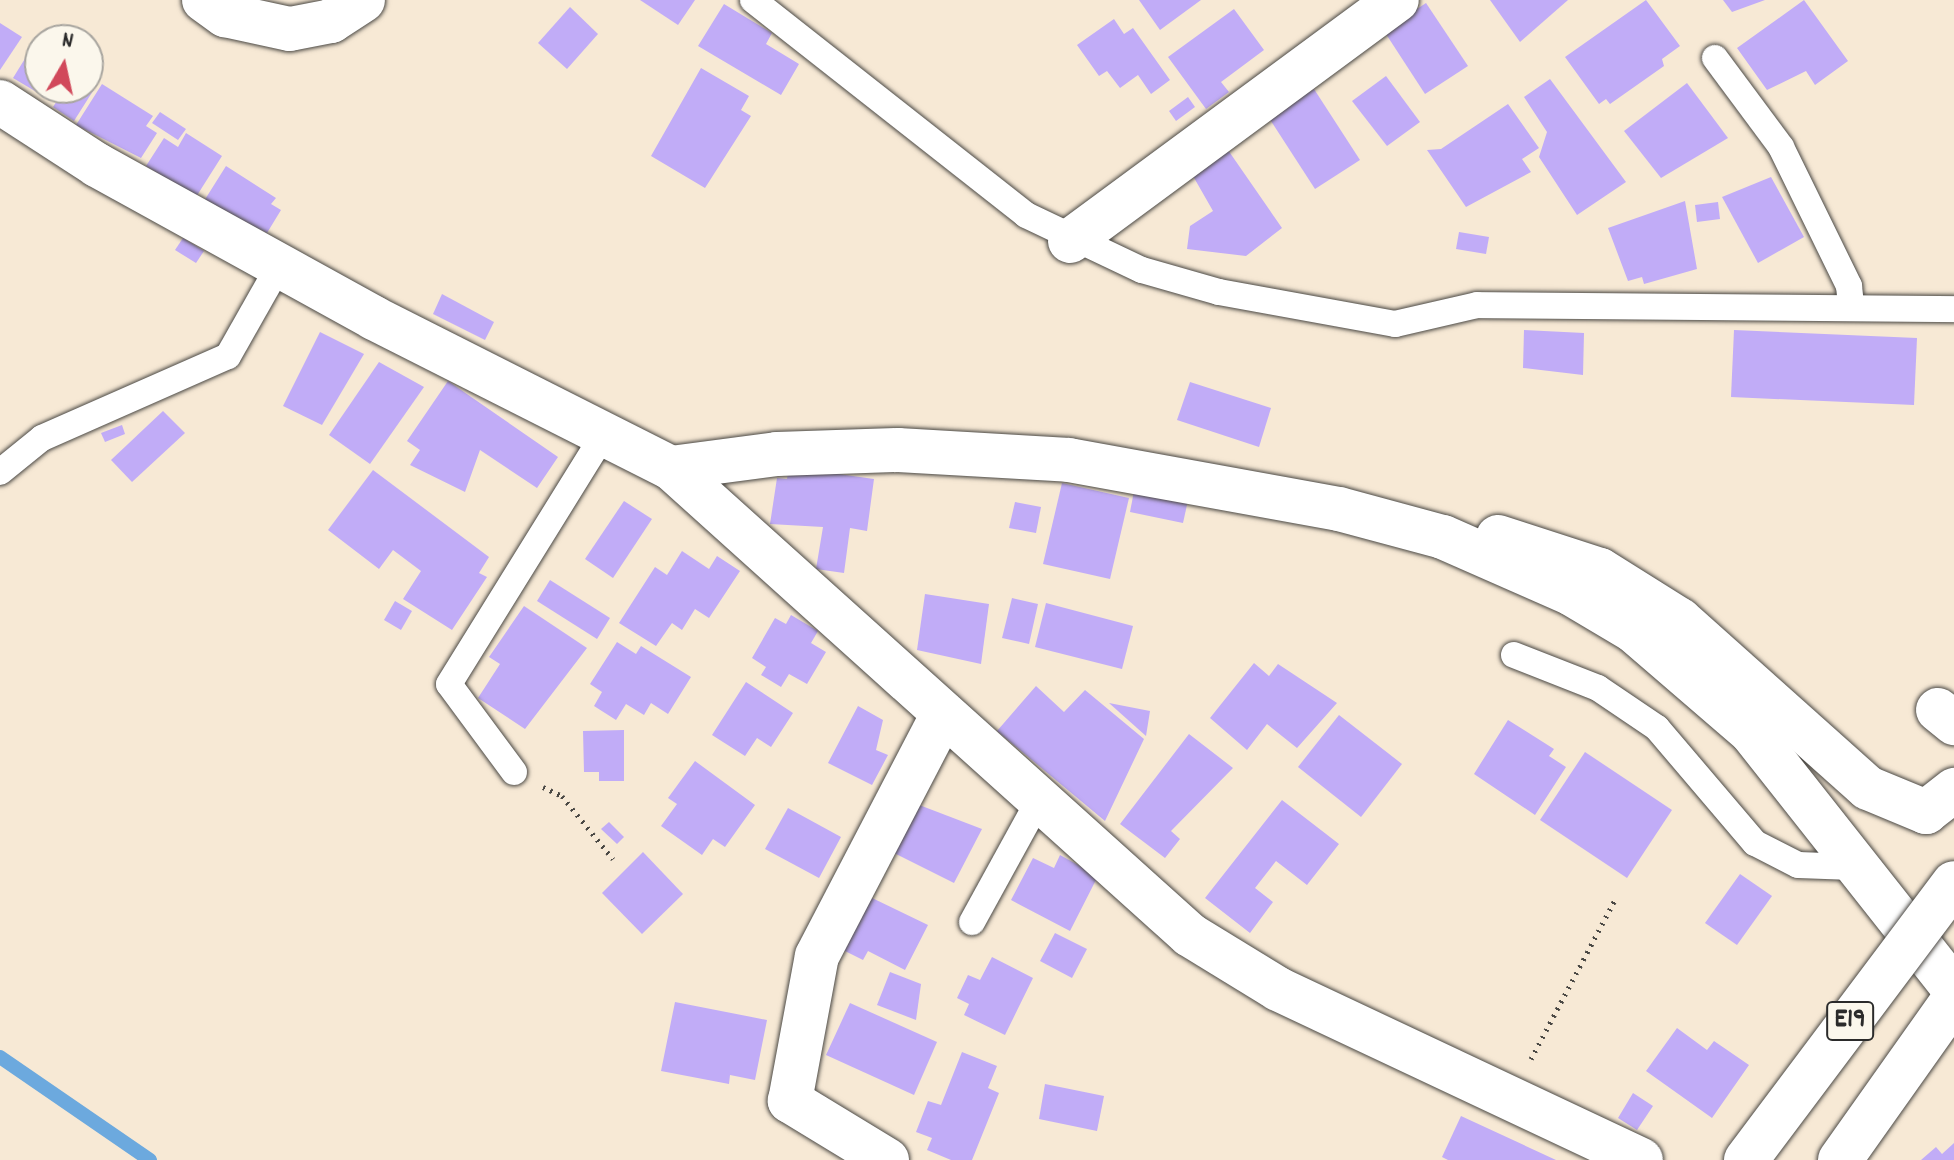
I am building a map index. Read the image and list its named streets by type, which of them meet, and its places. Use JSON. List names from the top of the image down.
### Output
{
  "streets": {
    "main road": ["E19"]
  },
  "north": "top"
}
